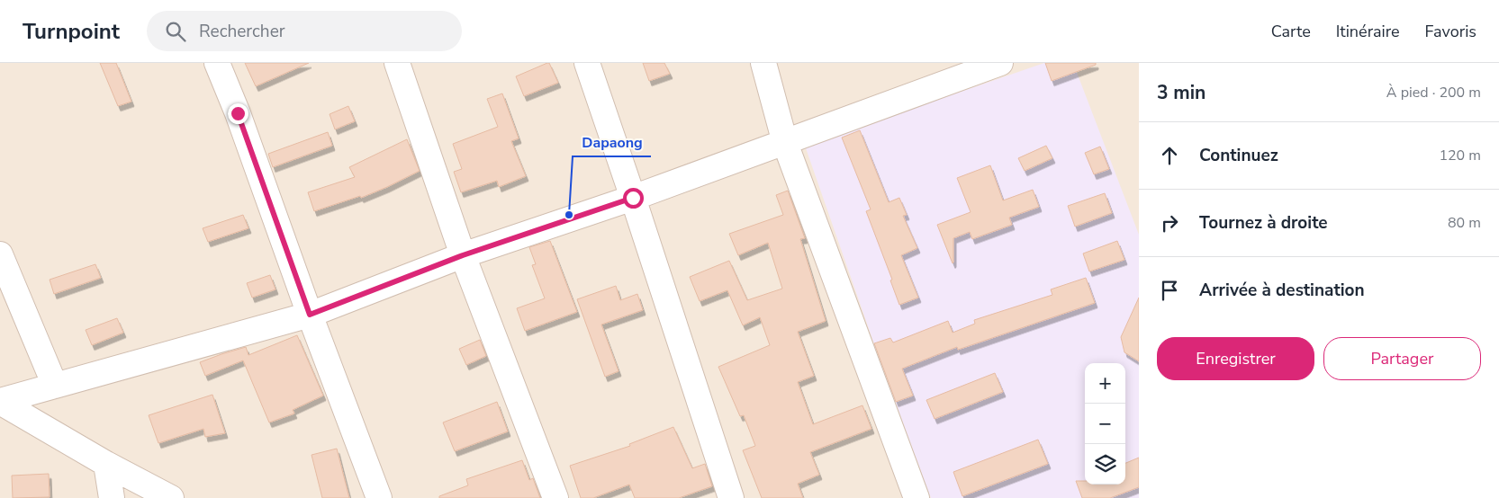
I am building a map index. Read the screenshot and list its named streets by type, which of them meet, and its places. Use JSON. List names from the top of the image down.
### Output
{
  "places": ["Dapaong"],
  "page": {
    "header": "Turnpoint",
    "search": "Rechercher",
    "nav": ["Carte", "Itinéraire", "Favoris"],
    "heading": ["3 min", "À pied · 200 m"],
    "list": [
      ["Continuez", "120 m"],
      ["Tournez à droite", "80 m"],
      "Arrivée à destination"
    ],
    "buttons": ["Enregistrer", "Partager"],
    "map_buttons": ["+", "−"]
  }
}
